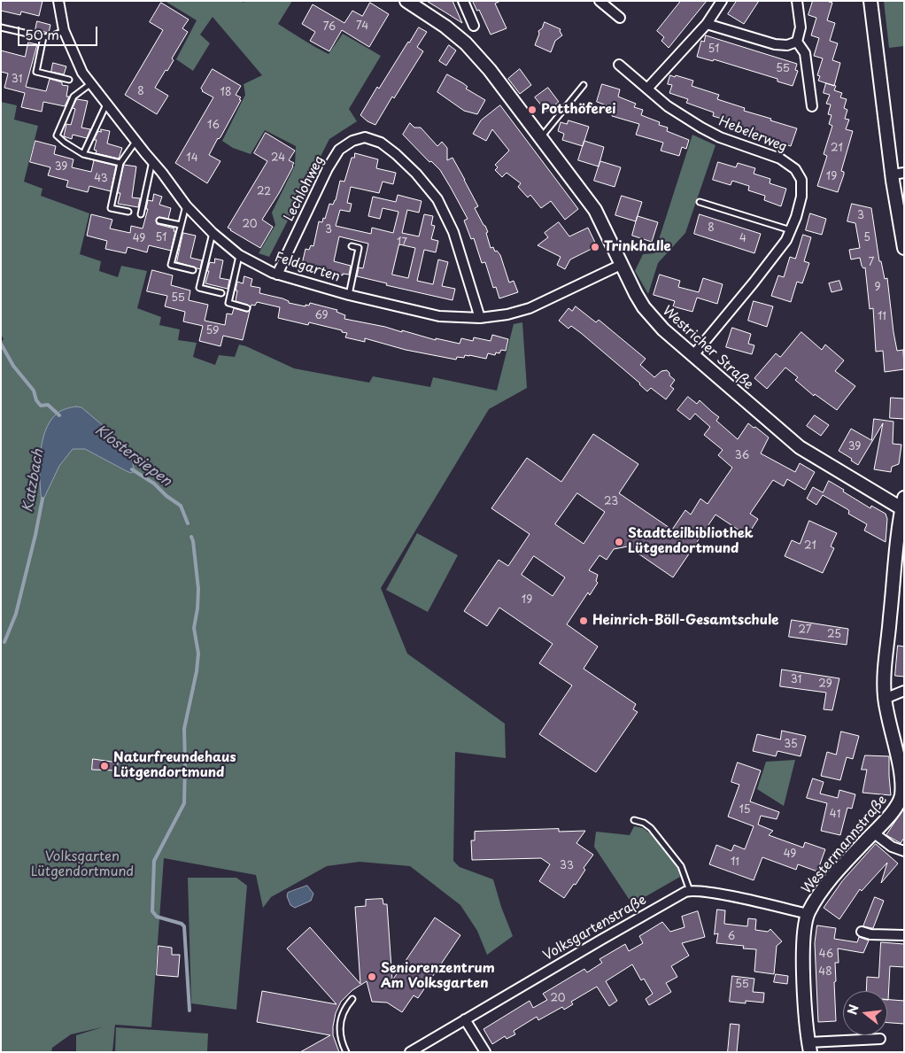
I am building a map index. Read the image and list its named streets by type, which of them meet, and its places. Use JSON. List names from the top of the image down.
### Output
{
  "streets": {
    "street": [
      "Hebelerweg",
      "Lechlohweg",
      "Feldgarten",
      "Westricher Straße",
      "Westermannstraße",
      "Volksgartenstraße"
    ]
  },
  "crossings": [
    ["Hebelerweg", "Westricher Straße"],
    ["Lechlohweg", "Feldgarten"],
    ["Feldgarten", "Westricher Straße"],
    ["Westricher Straße", "Westermannstraße"]
  ],
  "water": ["Klostersiepen", "Katzbach"],
  "parks": ["Volksgarten Lütgendortmund"],
  "places": [
    "Potthöferei",
    "Trinkhalle",
    "Stadtteilbibliothek Lütgendortmund",
    "Heinrich-Böll-Gesamtschule",
    "Naturfreundehaus Lütgendortmund",
    "Seniorenzentrum Am Volksgarten"
  ],
  "house_numbers": [
    "74",
    "76",
    "51",
    "55",
    "31",
    "8",
    "18",
    "16",
    "21",
    "14",
    "24",
    "39",
    "19",
    "43",
    "22",
    "3",
    "20",
    "8",
    "3",
    "51",
    "5",
    "49",
    "4",
    "17",
    "7",
    "9",
    "55",
    "69",
    "11",
    "59",
    "39",
    "36",
    "23",
    "21",
    "19",
    "27",
    "25",
    "31",
    "29",
    "35",
    "15",
    "41",
    "49",
    "11",
    "33",
    "6",
    "46",
    "48",
    "55",
    "20"
  ],
  "scale_bar": "50 m",
  "north": "left"
}
